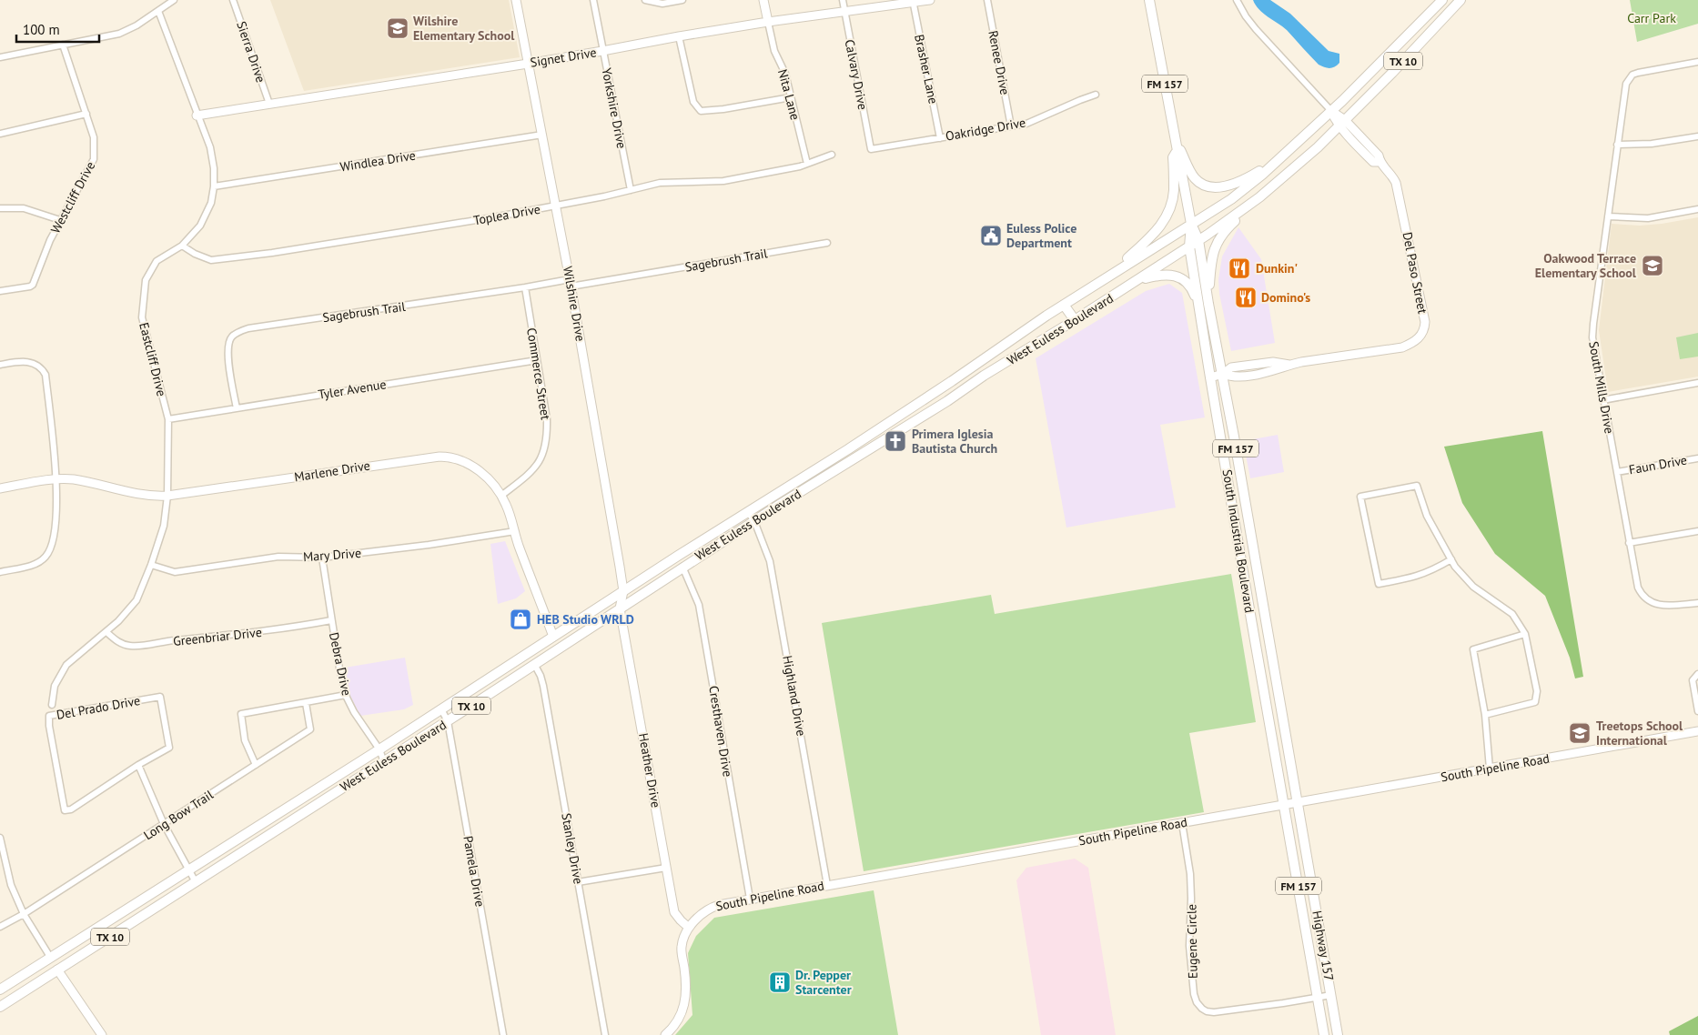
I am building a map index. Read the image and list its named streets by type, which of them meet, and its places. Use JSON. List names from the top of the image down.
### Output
{
  "streets": {
    "main road": [
      "TX 10",
      "FM 157",
      "West Euless Boulevard",
      "South Industrial Boulevard",
      "Highway 157"
    ],
    "street": [
      "Sierra Drive",
      "Signet Drive",
      "Renee Drive",
      "Brasher Lane",
      "Calvary Drive",
      "Nita Lane",
      "Yorkshire Drive",
      "Oakridge Drive",
      "Windlea Drive",
      "Westcliff Drive",
      "Toplea Drive",
      "Sagebrush Trail",
      "Del Paso Street",
      "Wilshire Drive",
      "Eastcliff Drive",
      "Commerce Street",
      "South Mills Drive",
      "Tyler Avenue",
      "Faun Drive",
      "Marlene Drive",
      "Mary Drive",
      "Greenbriar Drive",
      "Debra Drive",
      "Highland Drive",
      "Del Prado Drive",
      "Cresthaven Drive",
      "South Pipeline Road",
      "Heather Drive",
      "Long Bow Trail",
      "Stanley Drive",
      "Pamela Drive",
      "Eugene Circle"
    ]
  },
  "crossings": [
    ["Sierra Drive", "Signet Drive"],
    ["Signet Drive", "Brasher Lane"],
    ["Signet Drive", "Calvary Drive"],
    ["Signet Drive", "Nita Lane"],
    ["Signet Drive", "Yorkshire Drive"],
    ["Signet Drive", "Wilshire Drive"],
    ["Signet Drive", "Eastcliff Drive"],
    ["Renee Drive", "Oakridge Drive"],
    ["Brasher Lane", "Oakridge Drive"],
    ["Calvary Drive", "Oakridge Drive"],
    ["Nita Lane", "Toplea Drive"],
    ["Yorkshire Drive", "Toplea Drive"],
    ["Windlea Drive", "Wilshire Drive"],
    ["Windlea Drive", "Eastcliff Drive"],
    ["Toplea Drive", "Wilshire Drive"],
    ["Toplea Drive", "Eastcliff Drive"],
    ["Sagebrush Trail", "Wilshire Drive"],
    ["Sagebrush Trail", "Commerce Street"],
    ["Sagebrush Trail", "Tyler Avenue"],
    ["Del Paso Street", "West Euless Boulevard"],
    ["Del Paso Street", "South Industrial Boulevard"],
    ["Wilshire Drive", "West Euless Boulevard"],
    ["Wilshire Drive", "Heather Drive"],
    ["West Euless Boulevard", "Marlene Drive"],
    ["West Euless Boulevard", "South Industrial Boulevard"],
    ["West Euless Boulevard", "Debra Drive"],
    ["West Euless Boulevard", "Highland Drive"],
    ["West Euless Boulevard", "Cresthaven Drive"],
    ["West Euless Boulevard", "Heather Drive"],
    ["West Euless Boulevard", "Stanley Drive"],
    ["West Euless Boulevard", "Pamela Drive"],
    ["Eastcliff Drive", "Tyler Avenue"],
    ["Eastcliff Drive", "Marlene Drive"],
    ["Eastcliff Drive", "Mary Drive"],
    ["Eastcliff Drive", "Greenbriar Drive"],
    ["Commerce Street", "Tyler Avenue"],
    ["Commerce Street", "Marlene Drive"],
    ["South Mills Drive", "Faun Drive"],
    ["Marlene Drive", "Mary Drive"],
    ["South Industrial Boulevard", "South Pipeline Road"],
    ["South Industrial Boulevard", "Highway 157"],
    ["Mary Drive", "Debra Drive"],
    ["Greenbriar Drive", "Debra Drive"],
    ["Highland Drive", "South Pipeline Road"],
    ["Cresthaven Drive", "South Pipeline Road"],
    ["South Pipeline Road", "Heather Drive"],
    ["South Pipeline Road", "Eugene Circle"],
    ["South Pipeline Road", "Highway 157"],
    ["Eugene Circle", "Highway 157"]
  ],
  "parks": ["Carr Park"],
  "places": {
    "school or university": ["Wilshire Elementary School", "Oakwood Terrace Elementary School", "Treetops School International"],
    "public building": ["Euless Police Department"],
    "restaurant": ["Dunkin'", "Domino's"],
    "church": ["Primera Iglesia Bautista Church"],
    "shop": ["HEB Studio WRLD"],
    "building": ["Dr. Pepper Starcenter"]
  },
  "scale_bar": "100 m"
}
